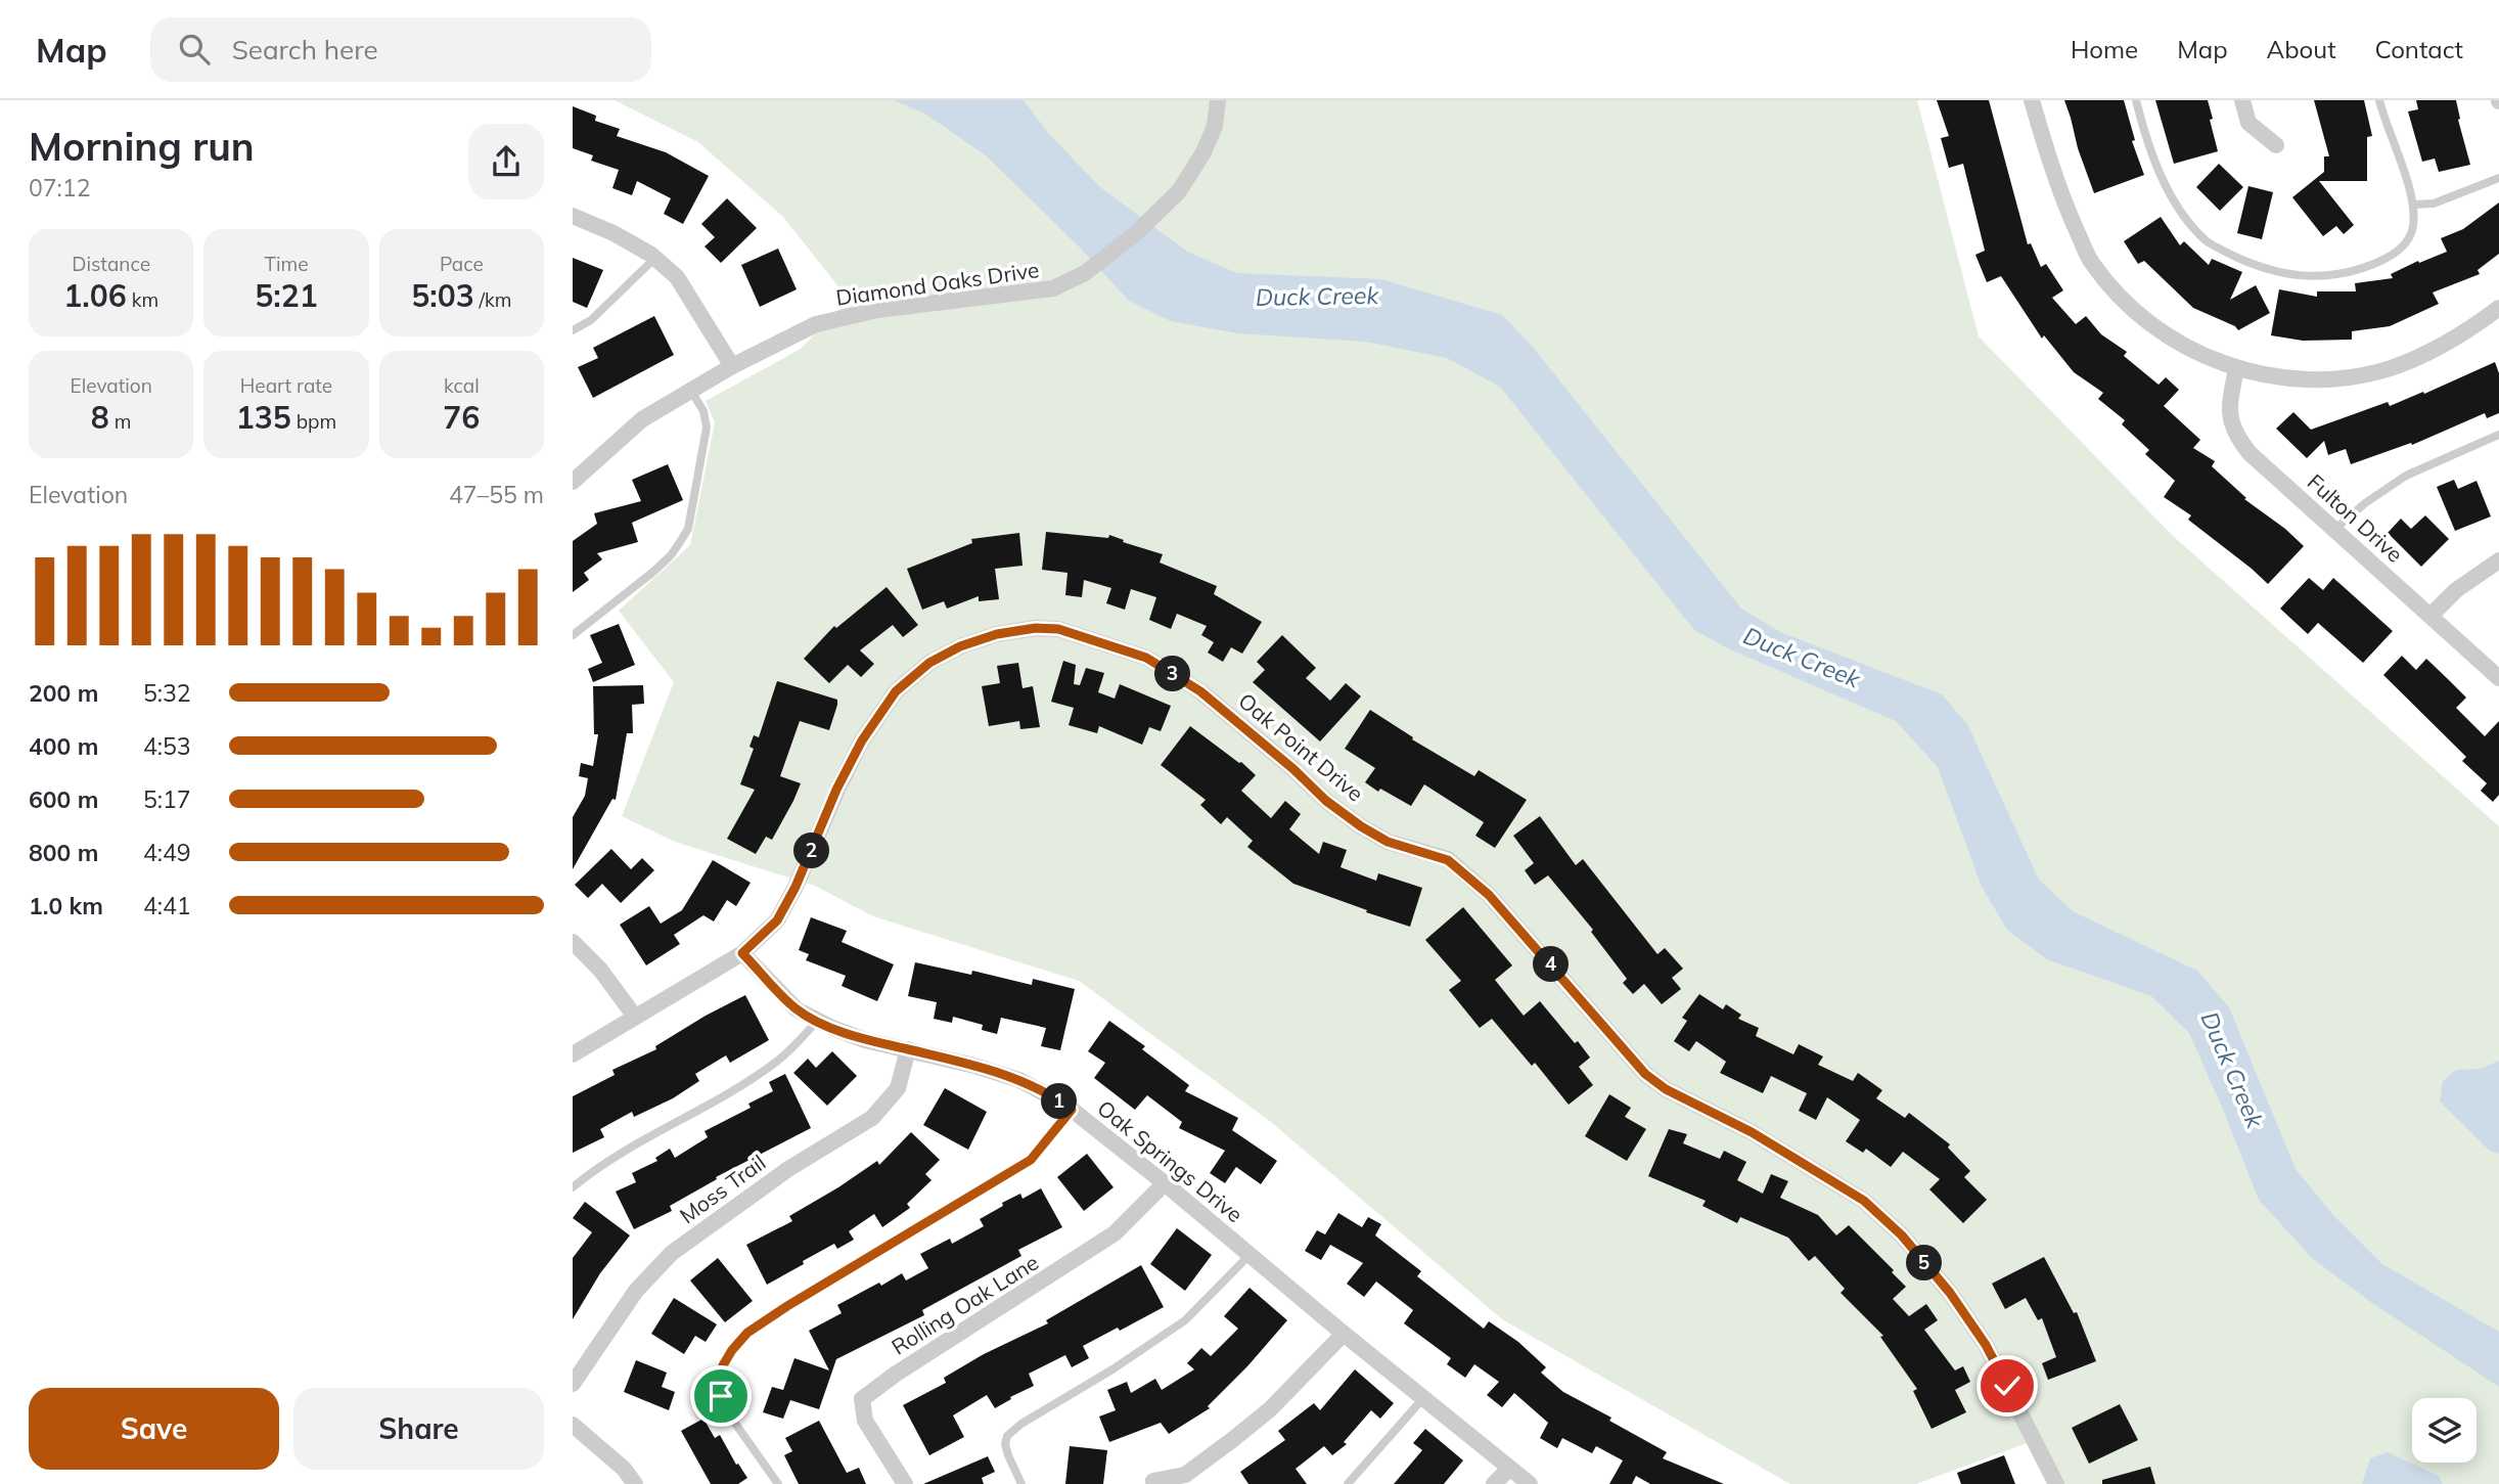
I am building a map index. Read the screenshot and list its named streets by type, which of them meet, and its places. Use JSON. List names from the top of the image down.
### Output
{
  "streets": {
    "street": [
      "Diamond Oaks Drive",
      "Fulton Drive",
      "Oak Point Drive",
      "Oak Springs Drive",
      "Moss Trail",
      "Rolling Oak Lane"
    ]
  },
  "crossings": [
    ["Oak Point Drive", "Oak Springs Drive"],
    ["Oak Springs Drive", "Moss Trail"],
    ["Oak Springs Drive", "Rolling Oak Lane"]
  ],
  "water": ["Duck Creek"],
  "page": {
    "header": "Map",
    "search": "Search here",
    "nav": [
      "Home",
      "Map",
      "About",
      "Contact"
    ],
    "heading": ["Morning run", "07:12"],
    "stats": [
      ["Distance", "1.06 km"],
      ["Time", "5:21"],
      ["Pace", "5:03 /km"],
      ["Elevation", "8 m"],
      ["Heart rate", "135 bpm"],
      ["kcal", "76"]
    ],
    "chart": ["Elevation", "47–55 m"],
    "pins": [
      "3",
      "2",
      "4",
      "1",
      "5"
    ],
    "list": [
      {
        "name": "200 m",
        "note": "5:32"
      },
      {
        "name": "400 m",
        "note": "4:53"
      },
      {
        "name": "600 m",
        "note": "5:17"
      },
      {
        "name": "800 m",
        "note": "4:49"
      },
      {
        "name": "1.0 km",
        "note": "4:41"
      }
    ],
    "buttons": ["Save", "Share"]
  }
}
